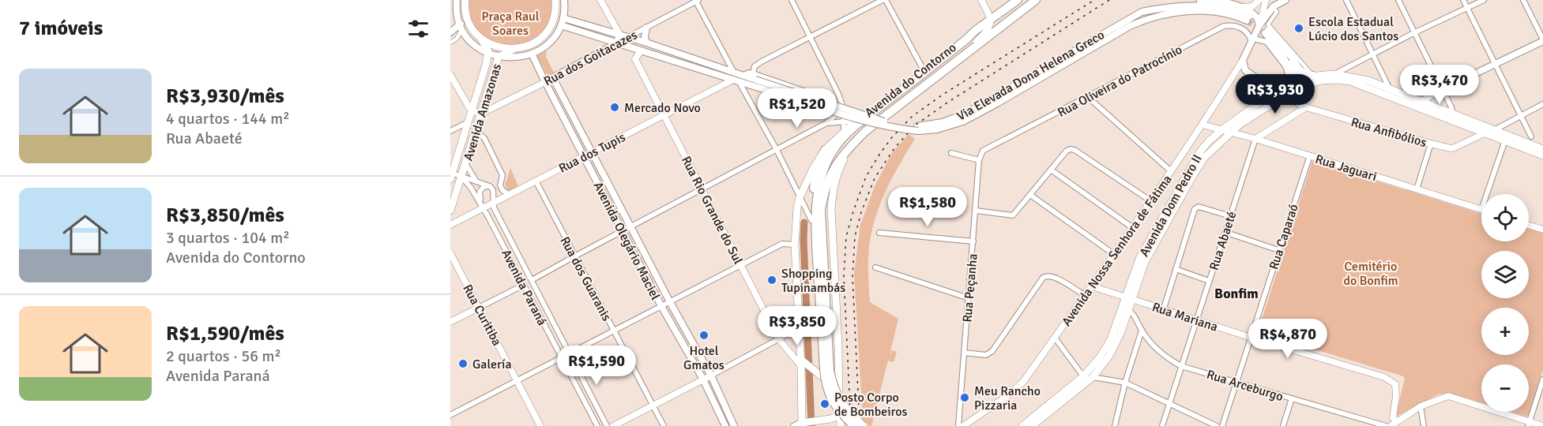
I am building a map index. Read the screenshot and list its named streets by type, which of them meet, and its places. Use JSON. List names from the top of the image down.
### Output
{
  "streets": {
    "highway": ["Avenida do Contorno"],
    "main road": [
      "Rua dos Goitacazes",
      "Via Elevada Dona Helena Greco",
      "Avenida Amazonas",
      "Avenida Dom Pedro II",
      "Avenida Olegário Maciel",
      "Avenida Nossa Senhora de Fátima"
    ],
    "street": [
      "Rua Oliveira do Patrocínio",
      "Rua Anfibólios",
      "Rua dos Tupis",
      "Rua Jaguari",
      "Rua Rio Grande do Sul",
      "Rua Caparaó",
      "Rua Abaeté",
      "Rua dos Guaranis",
      "Avenida Paraná",
      "Rua Peçanha",
      "Rua Curitiba",
      "Rua Mariana",
      "Rua Arceburgo"
    ]
  },
  "crossings": [
    ["Rua dos Goitacazes", "Avenida Amazonas"],
    ["Rua dos Goitacazes", "Avenida Olegário Maciel"],
    ["Via Elevada Dona Helena Greco", "Rua dos Tupis"],
    ["Avenida do Contorno", "Rua Rio Grande do Sul"],
    ["Rua Oliveira do Patrocínio", "Avenida Nossa Senhora de Fátima"],
    ["Rua Oliveira do Patrocínio", "Rua Peçanha"],
    ["Avenida Amazonas", "Avenida Paraná"],
    ["Rua Anfibólios", "Avenida Dom Pedro II"],
    ["Rua dos Tupis", "Rua Rio Grande do Sul"],
    ["Rua dos Tupis", "Avenida Olegário Maciel"],
    ["Rua dos Tupis", "Rua dos Guaranis"],
    ["Rua dos Tupis", "Avenida Paraná"],
    ["Rua Jaguari", "Avenida Dom Pedro II"],
    ["Rua Jaguari", "Rua Caparaó"],
    ["Rua Jaguari", "Rua Abaeté"],
    ["Rua Jaguari", "Avenida Nossa Senhora de Fátima"],
    ["Avenida Dom Pedro II", "Rua Mariana"],
    ["Avenida Dom Pedro II", "Rua Arceburgo"],
    ["Rua Caparaó", "Rua Mariana"],
    ["Rua Caparaó", "Rua Arceburgo"],
    ["Rua Abaeté", "Rua Mariana"],
    ["Rua Abaeté", "Rua Arceburgo"],
    ["Avenida Nossa Senhora de Fátima", "Rua Mariana"]
  ],
  "districts": ["Bonfim"],
  "parks": ["Praça Raul Soares", "Cemitério do Bonfim"],
  "places": [
    "Escola Estadual Lúcio dos Santos",
    "Mercado Novo",
    "Shopping Tupinambás",
    "Hotel Gmatos",
    "Galería",
    "Meu Rancho Pizzaria",
    "Posto Corpo de Bombeiros"
  ],
  "page": {
    "heading": "7 imóveis",
    "list": [
      {
        "name": "R$3,930/mês",
        "note": "4 quartos · 144 m² · Rua Abaeté"
      },
      {
        "name": "R$3,850/mês",
        "note": "3 quartos · 104 m² · Avenida do Contorno"
      },
      {
        "name": "R$1,590/mês",
        "note": "2 quartos · 56 m² · Avenida Paraná"
      }
    ],
    "price": [
      "R$3,470",
      "R$3,930",
      "R$1,520",
      "R$1,580",
      "R$3,850",
      "R$4,870",
      "R$1,590"
    ],
    "map_buttons": ["+", "−"]
  }
}
